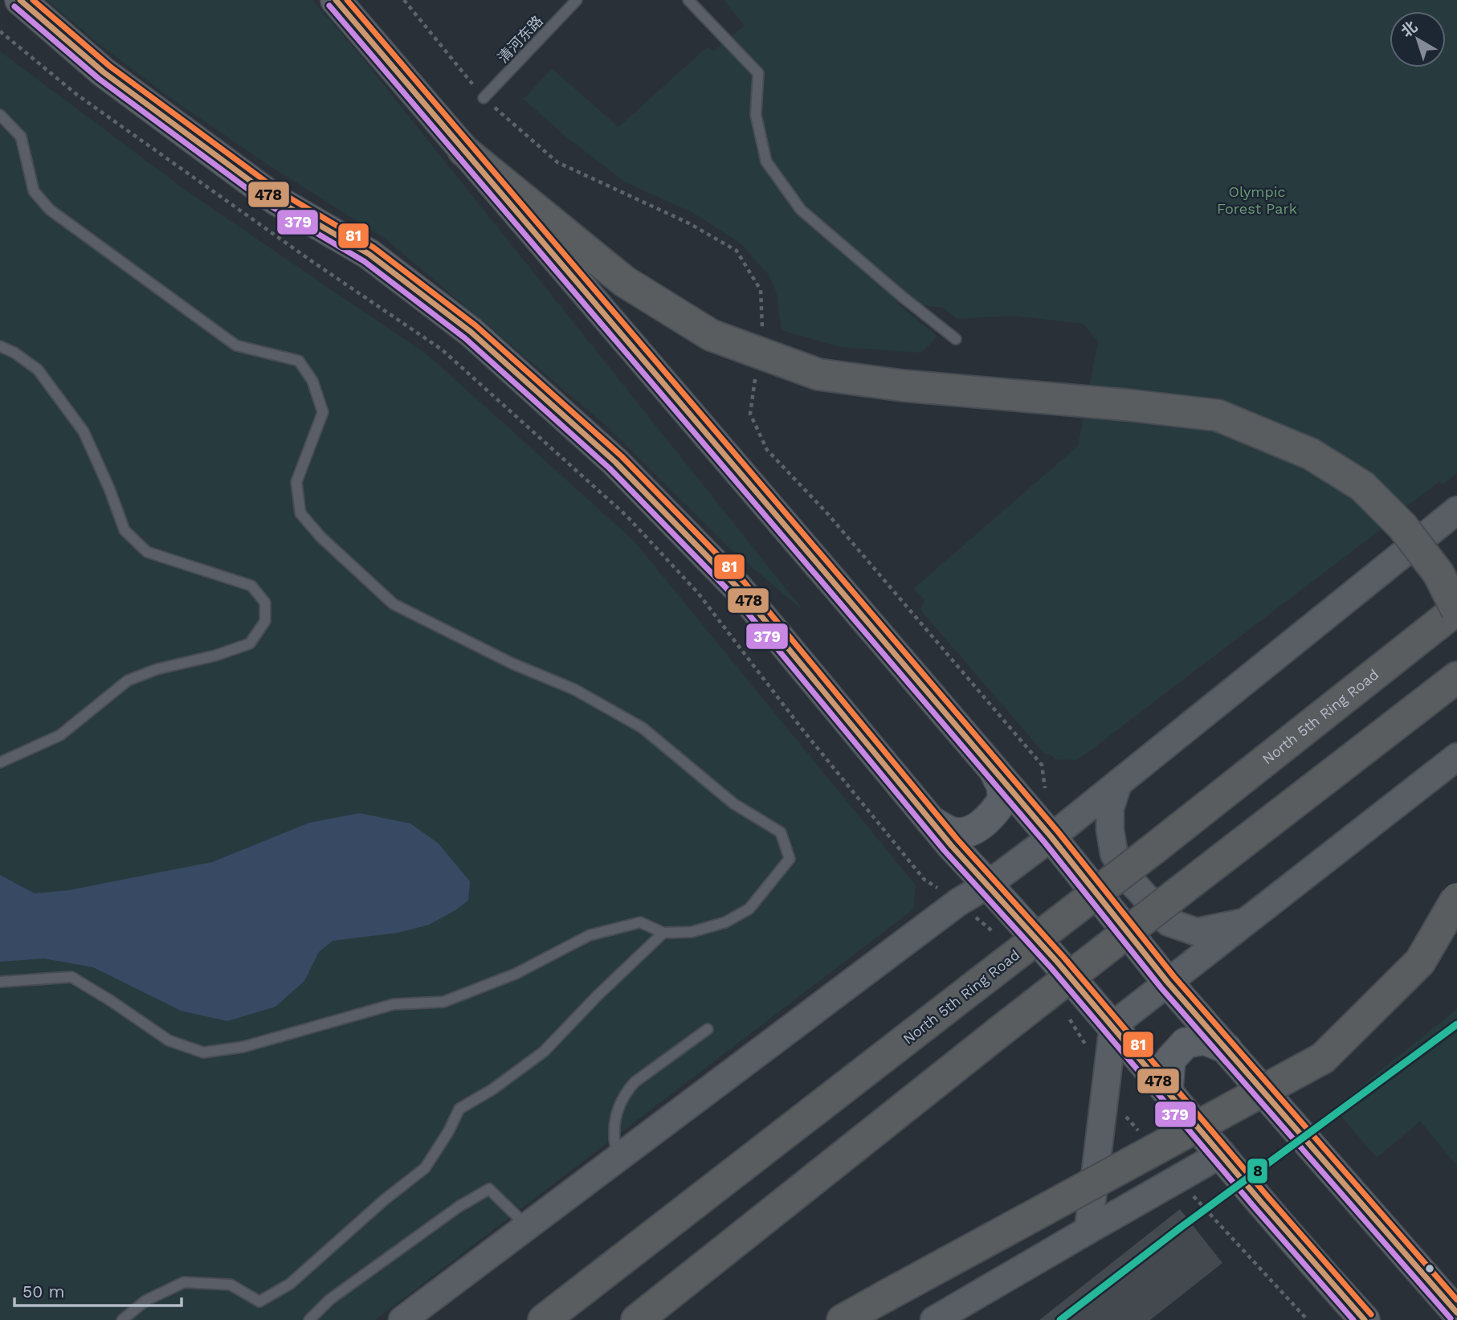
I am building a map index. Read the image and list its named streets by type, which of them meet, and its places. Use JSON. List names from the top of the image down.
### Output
{
  "streets": {
    "highway": ["North 5th Ring Road"],
    "lane": ["清河东路"]
  },
  "parks": ["Olympic Forest Park"],
  "lines": [
    "transit line 478",
    "transit line 81",
    "transit line 379",
    "transit line 8"
  ],
  "scale_bar": "50 m",
  "north": "top left"
}
